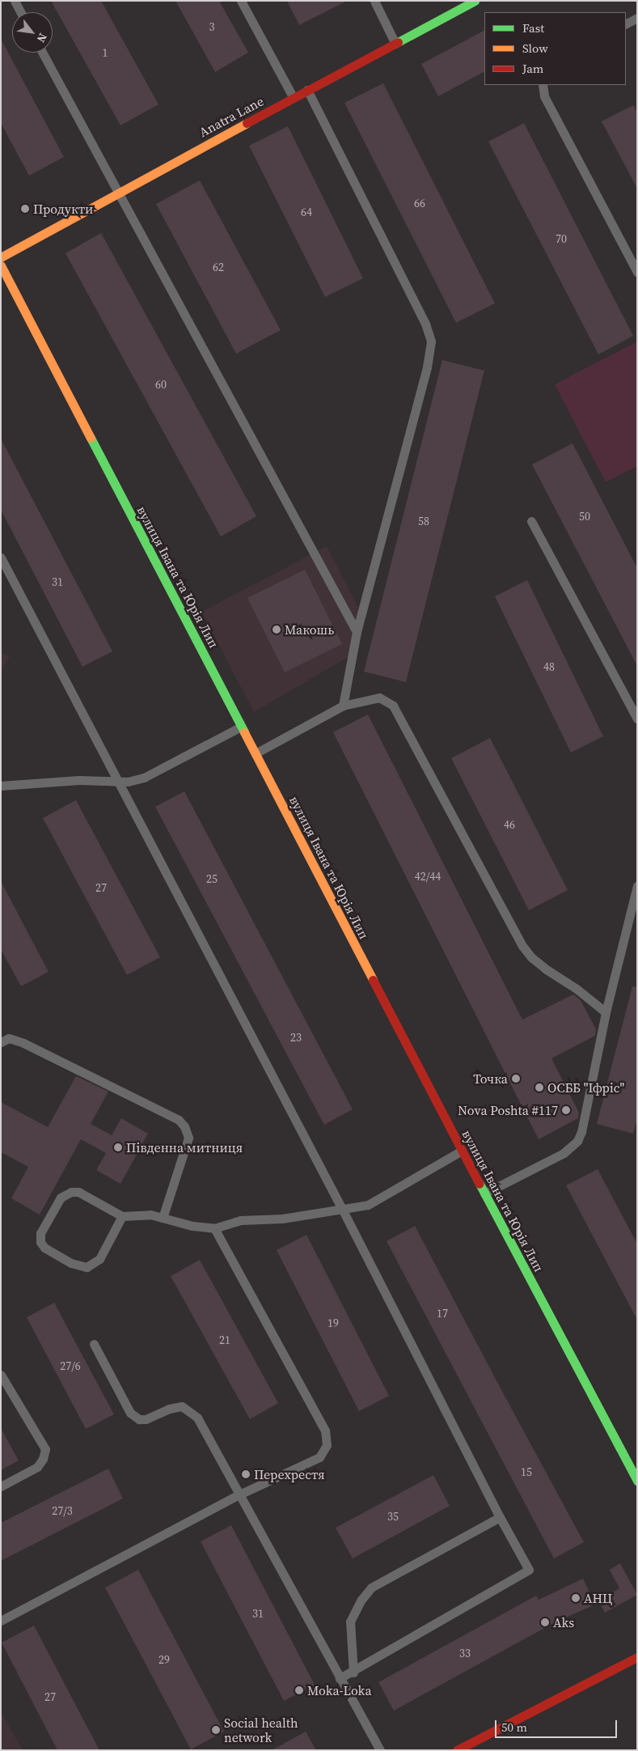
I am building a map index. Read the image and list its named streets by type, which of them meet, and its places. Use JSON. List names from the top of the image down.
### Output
{
  "streets": {
    "street": ["Anatra Lane", "вулиця Івана та Юрія Лип"]
  },
  "places": [
    "Продукти",
    "Макошь",
    "Точка",
    "ОСББ \"Іфріс\"",
    "Nova Poshta #117",
    "Південна митниця",
    "Перехрестя",
    "АНЦ",
    "Aks",
    "Moka-Loka",
    "Social health network"
  ],
  "house_numbers": [
    "3",
    "1",
    "66",
    "64",
    "70",
    "62",
    "60",
    "50",
    "58",
    "31",
    "48",
    "46",
    "42/44",
    "25",
    "27",
    "23",
    "17",
    "19",
    "21",
    "27/6",
    "15",
    "27/3",
    "35",
    "31",
    "33",
    "29",
    "27"
  ],
  "legend": ["Fast", "Slow", "Jam"],
  "scale_bar": "50 m",
  "north": "bottom right"
}
